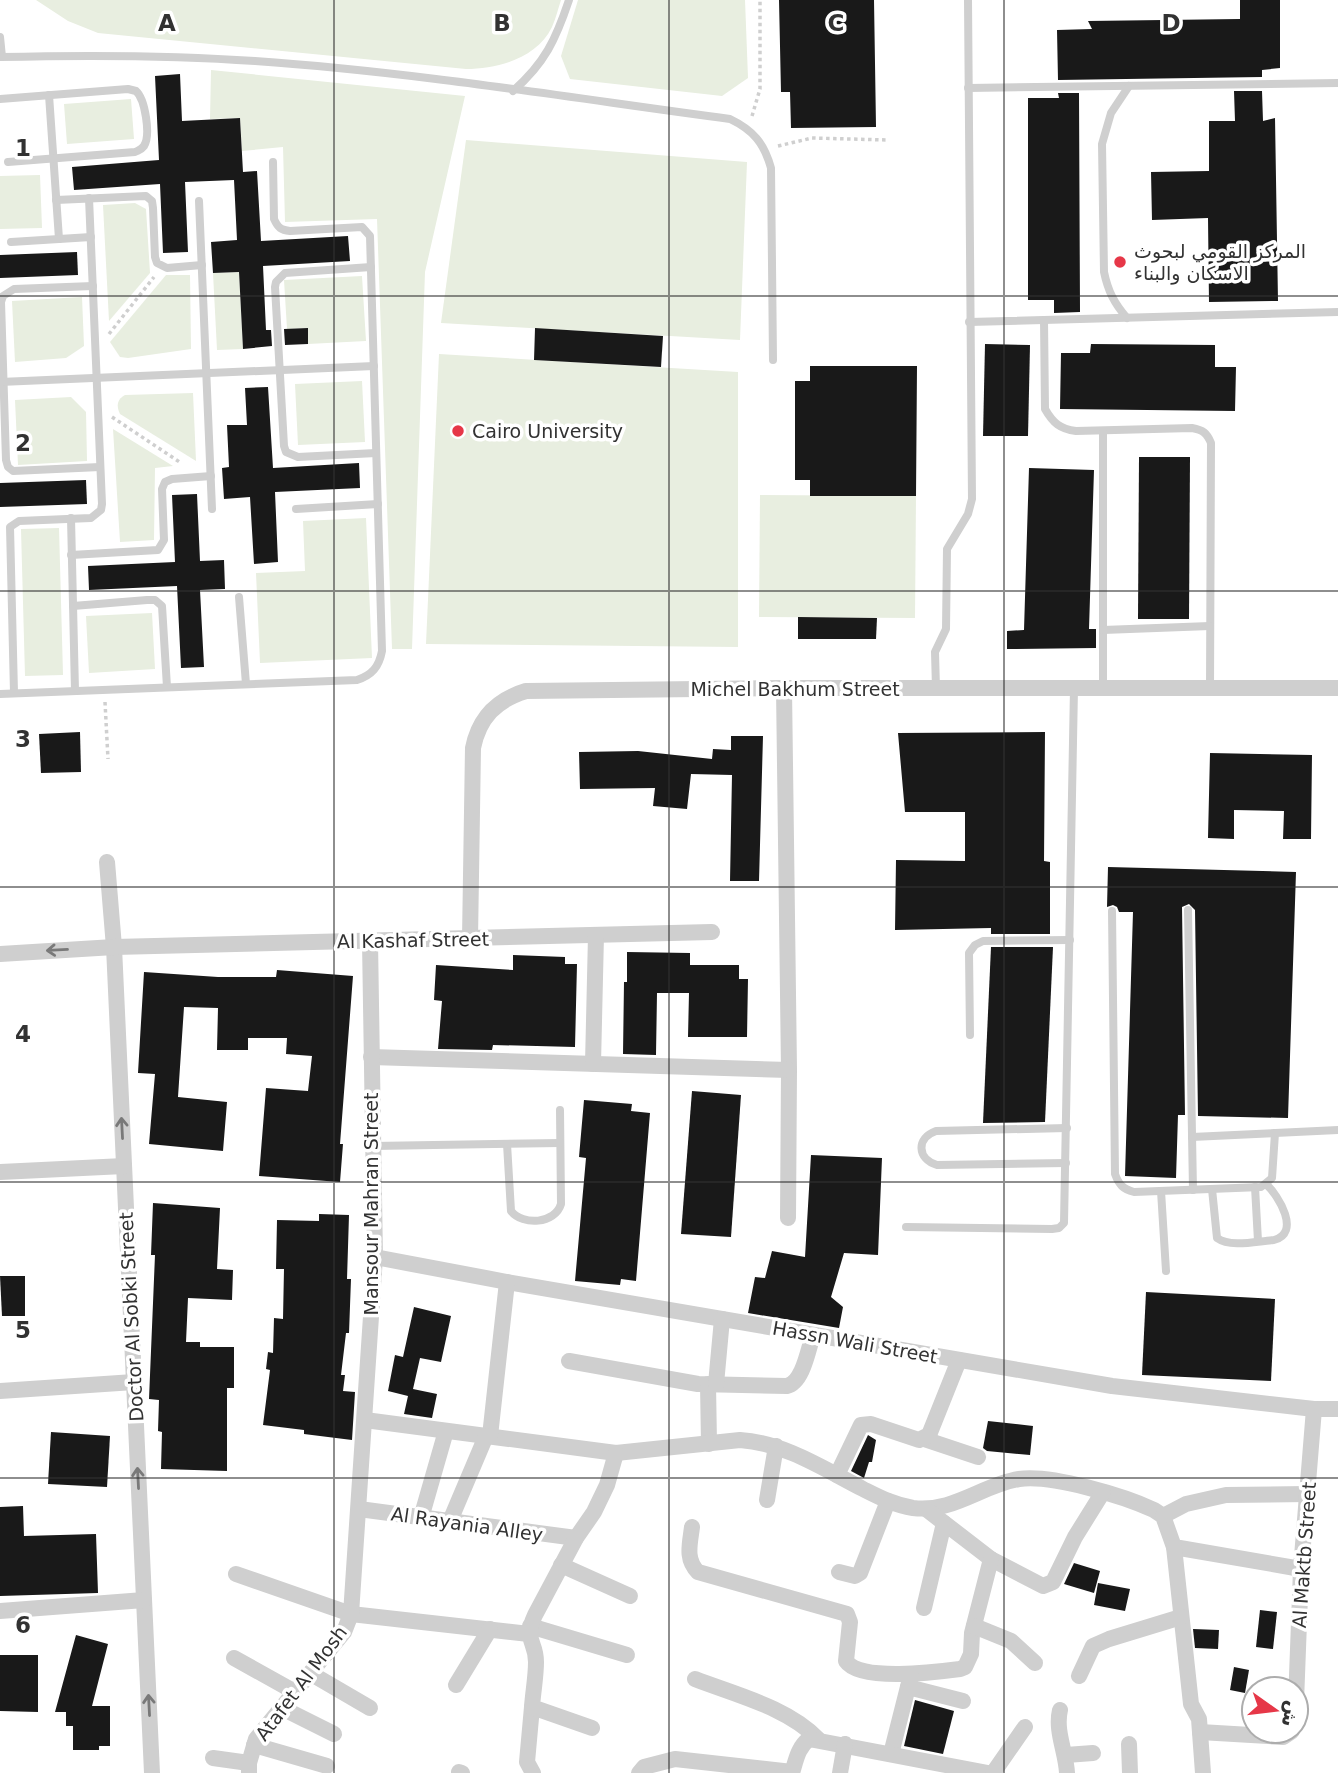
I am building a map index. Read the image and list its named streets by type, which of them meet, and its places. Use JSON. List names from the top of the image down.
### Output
{
  "streets": {
    "street": [
      "Michel Bakhum Street",
      "Al Kashaf Street",
      "Mansour Mahran Street",
      "Doctor Al Sobki Street",
      "Hassn Wali Street",
      "Al Rayania Alley",
      "Al Maktb Street",
      "Atafet Al Mosh"
    ]
  },
  "crossings": [
    ["Michel Bakhum Street", "Al Kashaf Street"],
    ["Al Kashaf Street", "Mansour Mahran Street"],
    ["Al Kashaf Street", "Doctor Al Sobki Street"],
    ["Mansour Mahran Street", "Hassn Wali Street"],
    ["Mansour Mahran Street", "Al Rayania Alley"],
    ["Mansour Mahran Street", "Atafet Al Mosh"],
    ["Hassn Wali Street", "Al Maktb Street"],
    ["Al Rayania Alley", "Atafet Al Mosh"]
  ],
  "one_way": ["Doctor Al Sobki Street"],
  "places": ["المركز القومي لبحوث الاسكان والبناء", "Cairo University"],
  "north": "right",
  "grid": {
    "columns": [
      "A",
      "B",
      "C",
      "D"
    ],
    "rows": [
      "1",
      "2",
      "3",
      "4",
      "5",
      "6"
    ]
  }
}
